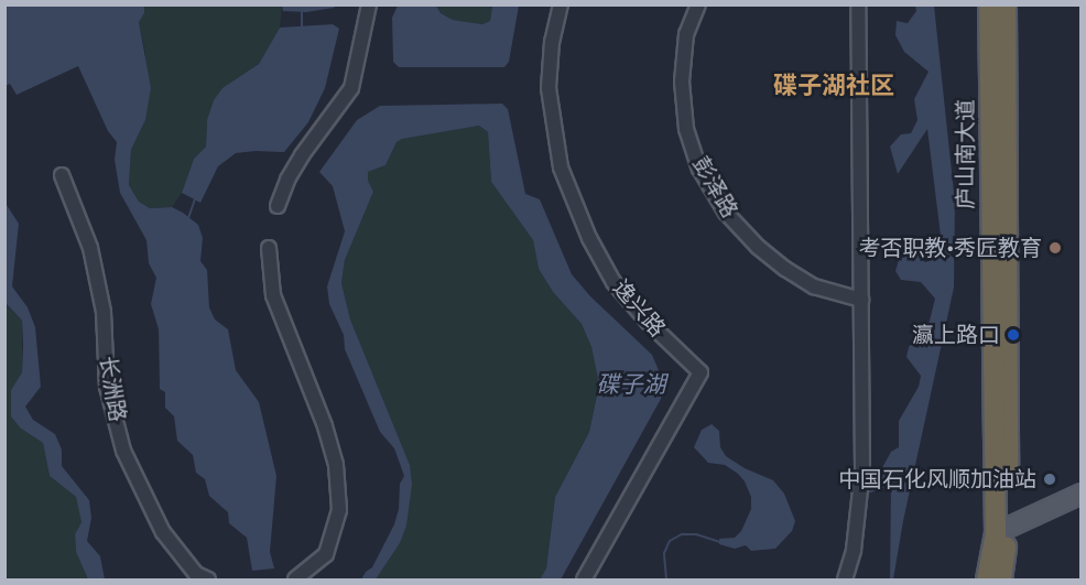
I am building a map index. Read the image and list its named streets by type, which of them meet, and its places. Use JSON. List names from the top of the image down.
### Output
{
  "streets": {
    "highway": ["庐山南大道"],
    "street": ["彭泽路", "逸兴路", "长洲路"]
  },
  "districts": ["碟子湖社区"],
  "water": ["碟子湖"],
  "places": ["考否职教·秀匠教育", "瀛上路口", "中国石化风顺加油站"]
}
